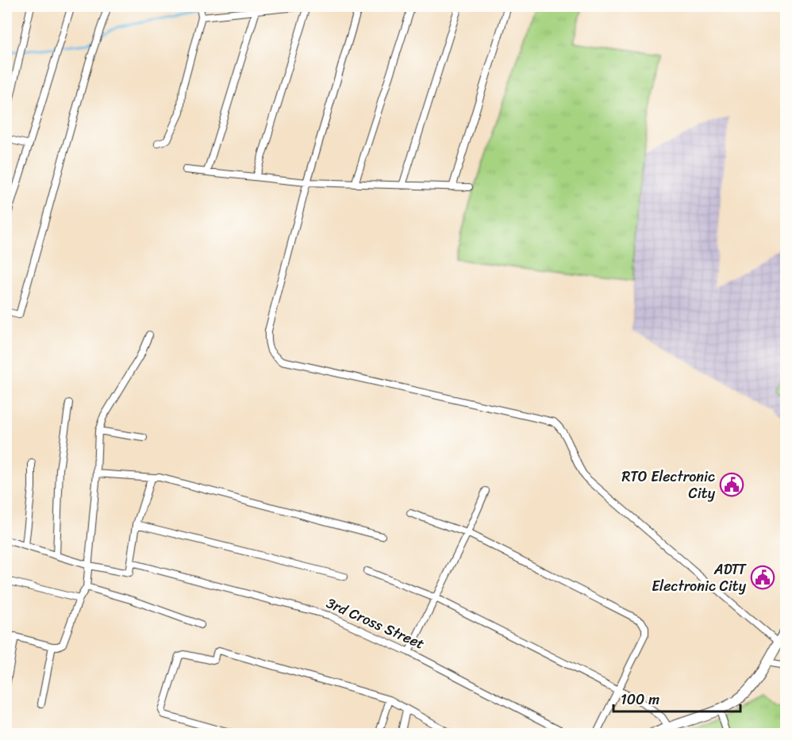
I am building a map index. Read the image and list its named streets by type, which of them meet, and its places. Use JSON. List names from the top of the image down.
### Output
{
  "streets": {
    "street": ["3rd Cross Street"]
  },
  "places": {
    "public building": ["RTO Electronic City", "ADTT Electronic City"]
  },
  "scale_bar": "100 m"
}
